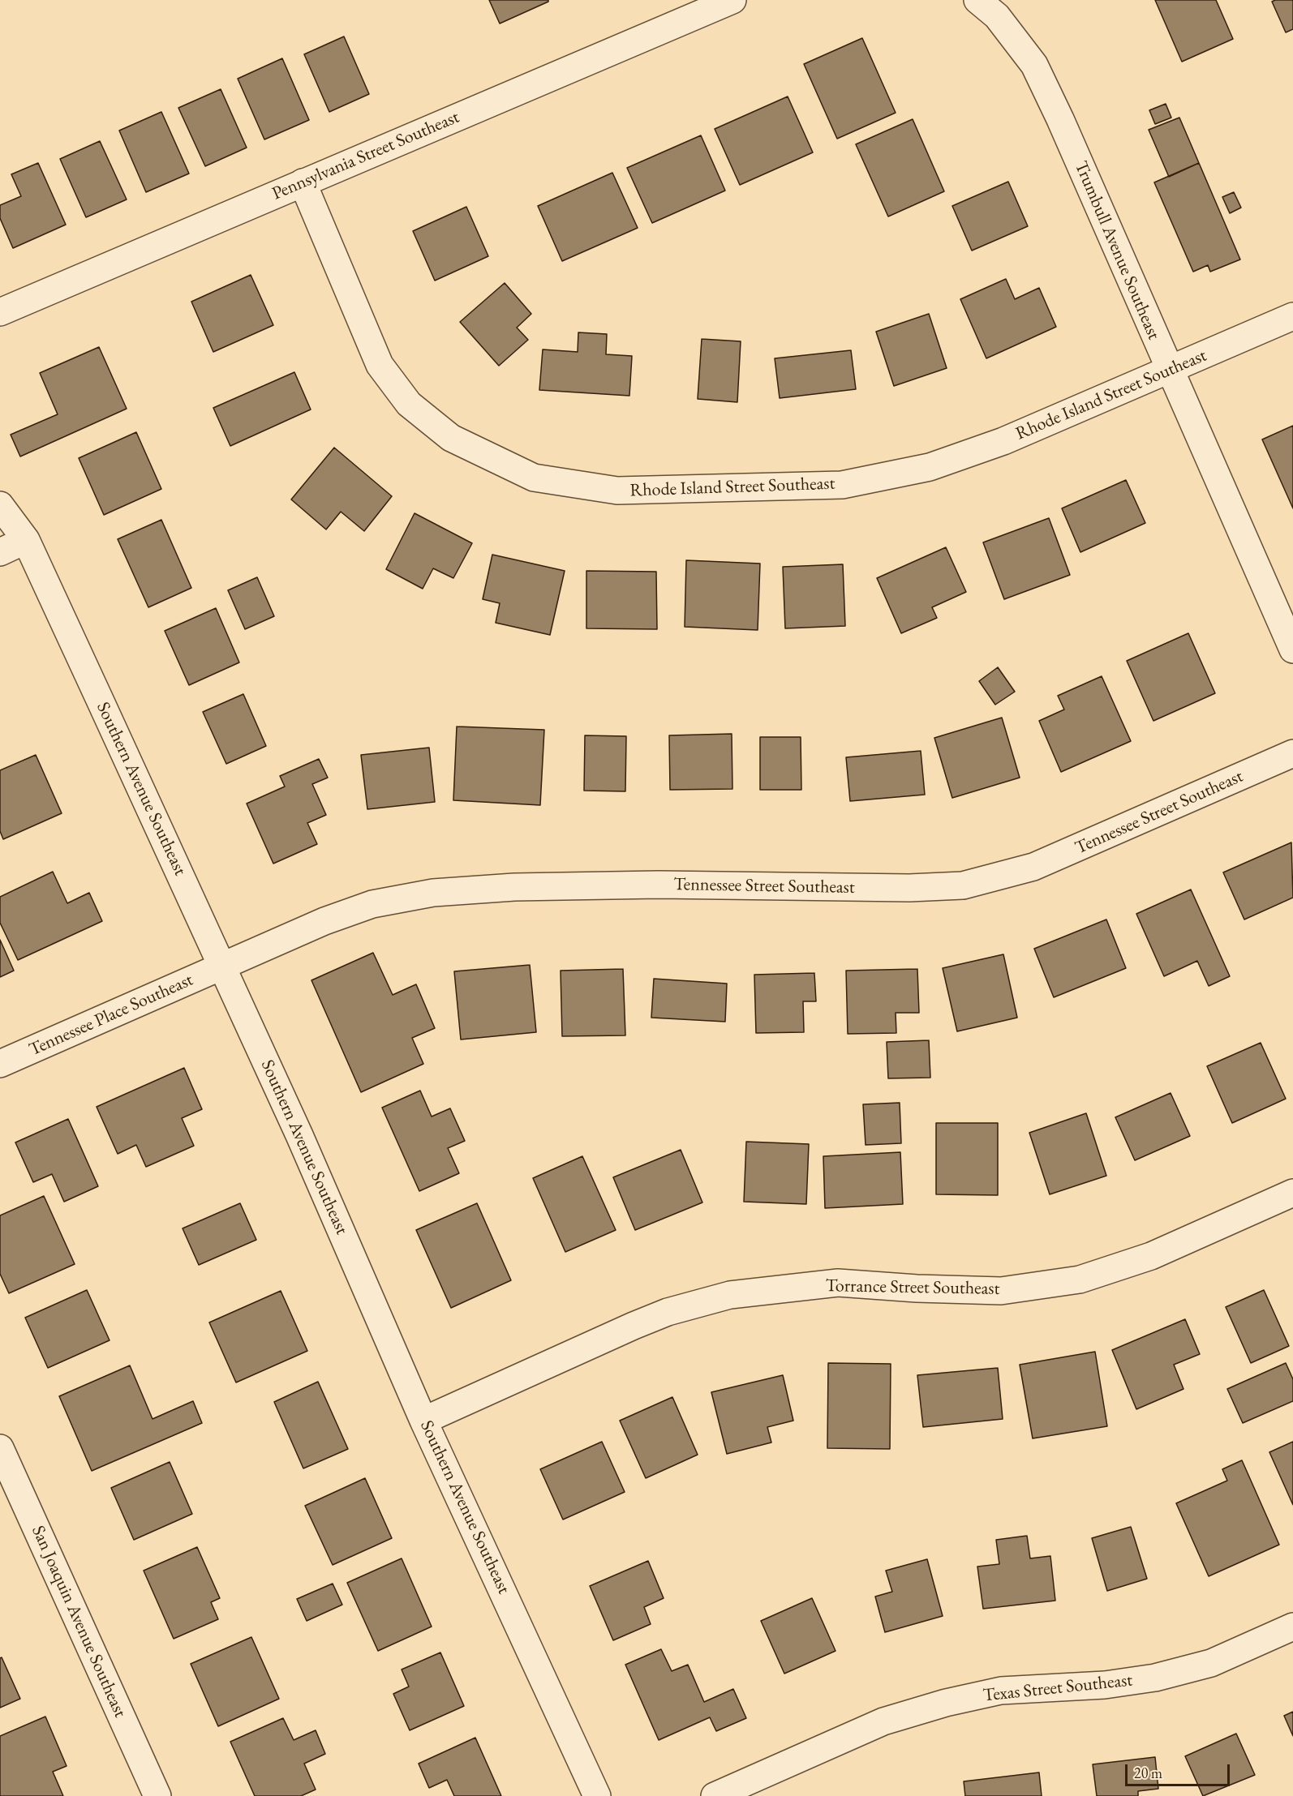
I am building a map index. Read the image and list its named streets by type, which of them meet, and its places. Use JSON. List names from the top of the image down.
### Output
{
  "streets": {
    "street": [
      "Pennsylvania Street Southeast",
      "Trumbull Avenue Southeast",
      "Rhode Island Street Southeast",
      "Southern Avenue Southeast",
      "Tennessee Street Southeast",
      "Tennessee Place Southeast",
      "Torrance Street Southeast",
      "San Joaquin Avenue Southeast",
      "Texas Street Southeast"
    ]
  },
  "crossings": [
    ["Pennsylvania Street Southeast", "Rhode Island Street Southeast"],
    ["Trumbull Avenue Southeast", "Rhode Island Street Southeast"],
    ["Southern Avenue Southeast", "Tennessee Street Southeast"],
    ["Southern Avenue Southeast", "Tennessee Place Southeast"],
    ["Southern Avenue Southeast", "Torrance Street Southeast"],
    ["Tennessee Street Southeast", "Tennessee Place Southeast"]
  ],
  "scale_bar": "20 m"
}
